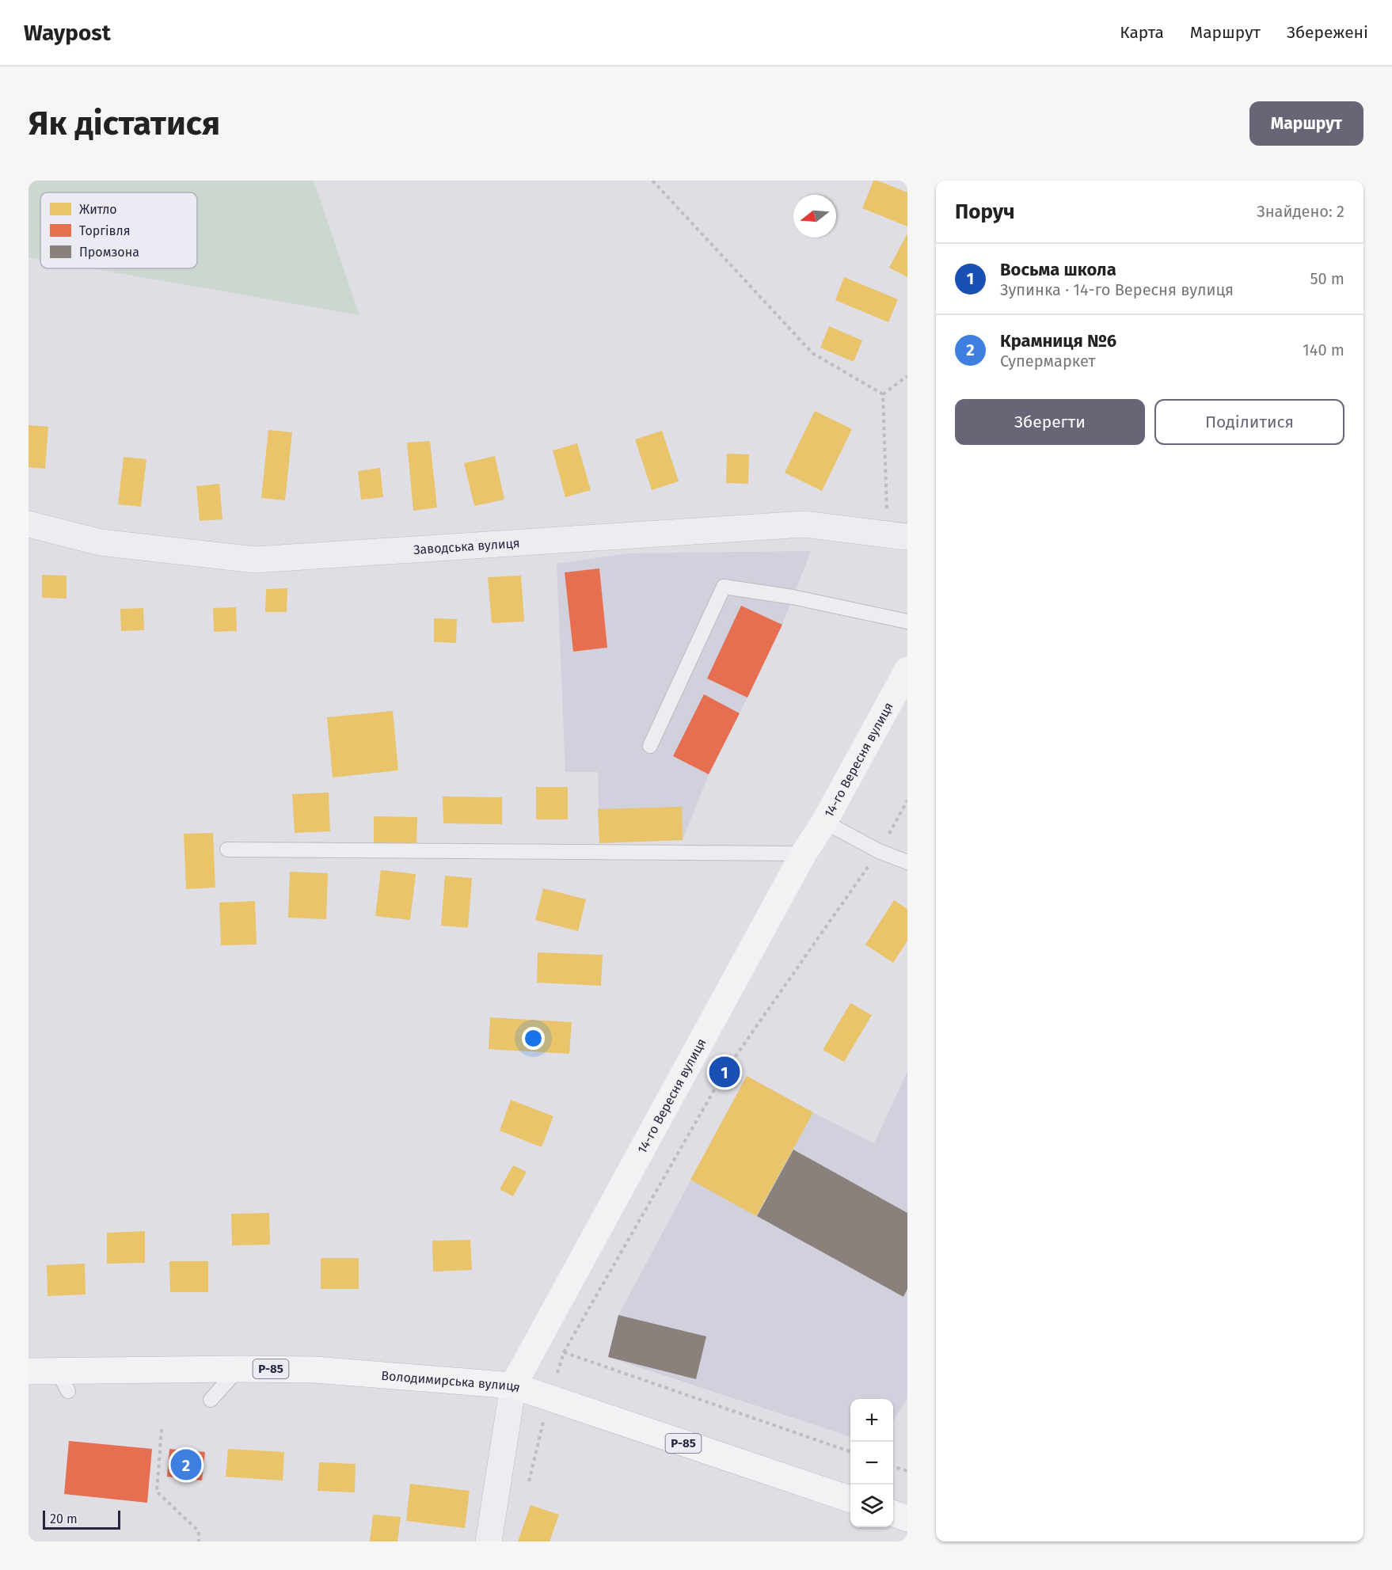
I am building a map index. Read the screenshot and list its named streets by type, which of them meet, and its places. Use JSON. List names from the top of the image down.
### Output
{
  "streets": {
    "main road": ["14-го Вересня вулиця", "Р-85", "Володимирська вулиця"],
    "street": ["Заводська вулиця"]
  },
  "crossings": [
    ["14-го Вересня вулиця", "Володимирська вулиця"]
  ],
  "legend": ["Житло", "Торгівля", "Промзона"],
  "scale_bar": "20 m",
  "north": "left",
  "page": {
    "header": "Waypost",
    "nav": ["Карта", "Маршрут", "Збережені"],
    "buttons": [
      "Маршрут",
      ["Зберегти", "Поділитися"]
    ],
    "title": "Як дістатися",
    "heading": ["Поруч", "Знайдено: 2"],
    "list": [
      {
        "mark": "1",
        "name": "Восьма школа",
        "note": "Зупинка · 14-го Вересня вулиця",
        "value": "50 m"
      },
      {
        "mark": "2",
        "name": "Крамниця №6",
        "note": "Супермаркет",
        "value": "140 m"
      }
    ],
    "pins": ["1", "2"],
    "map_buttons": ["+", "−"],
    "scale": "20 m"
  }
}
